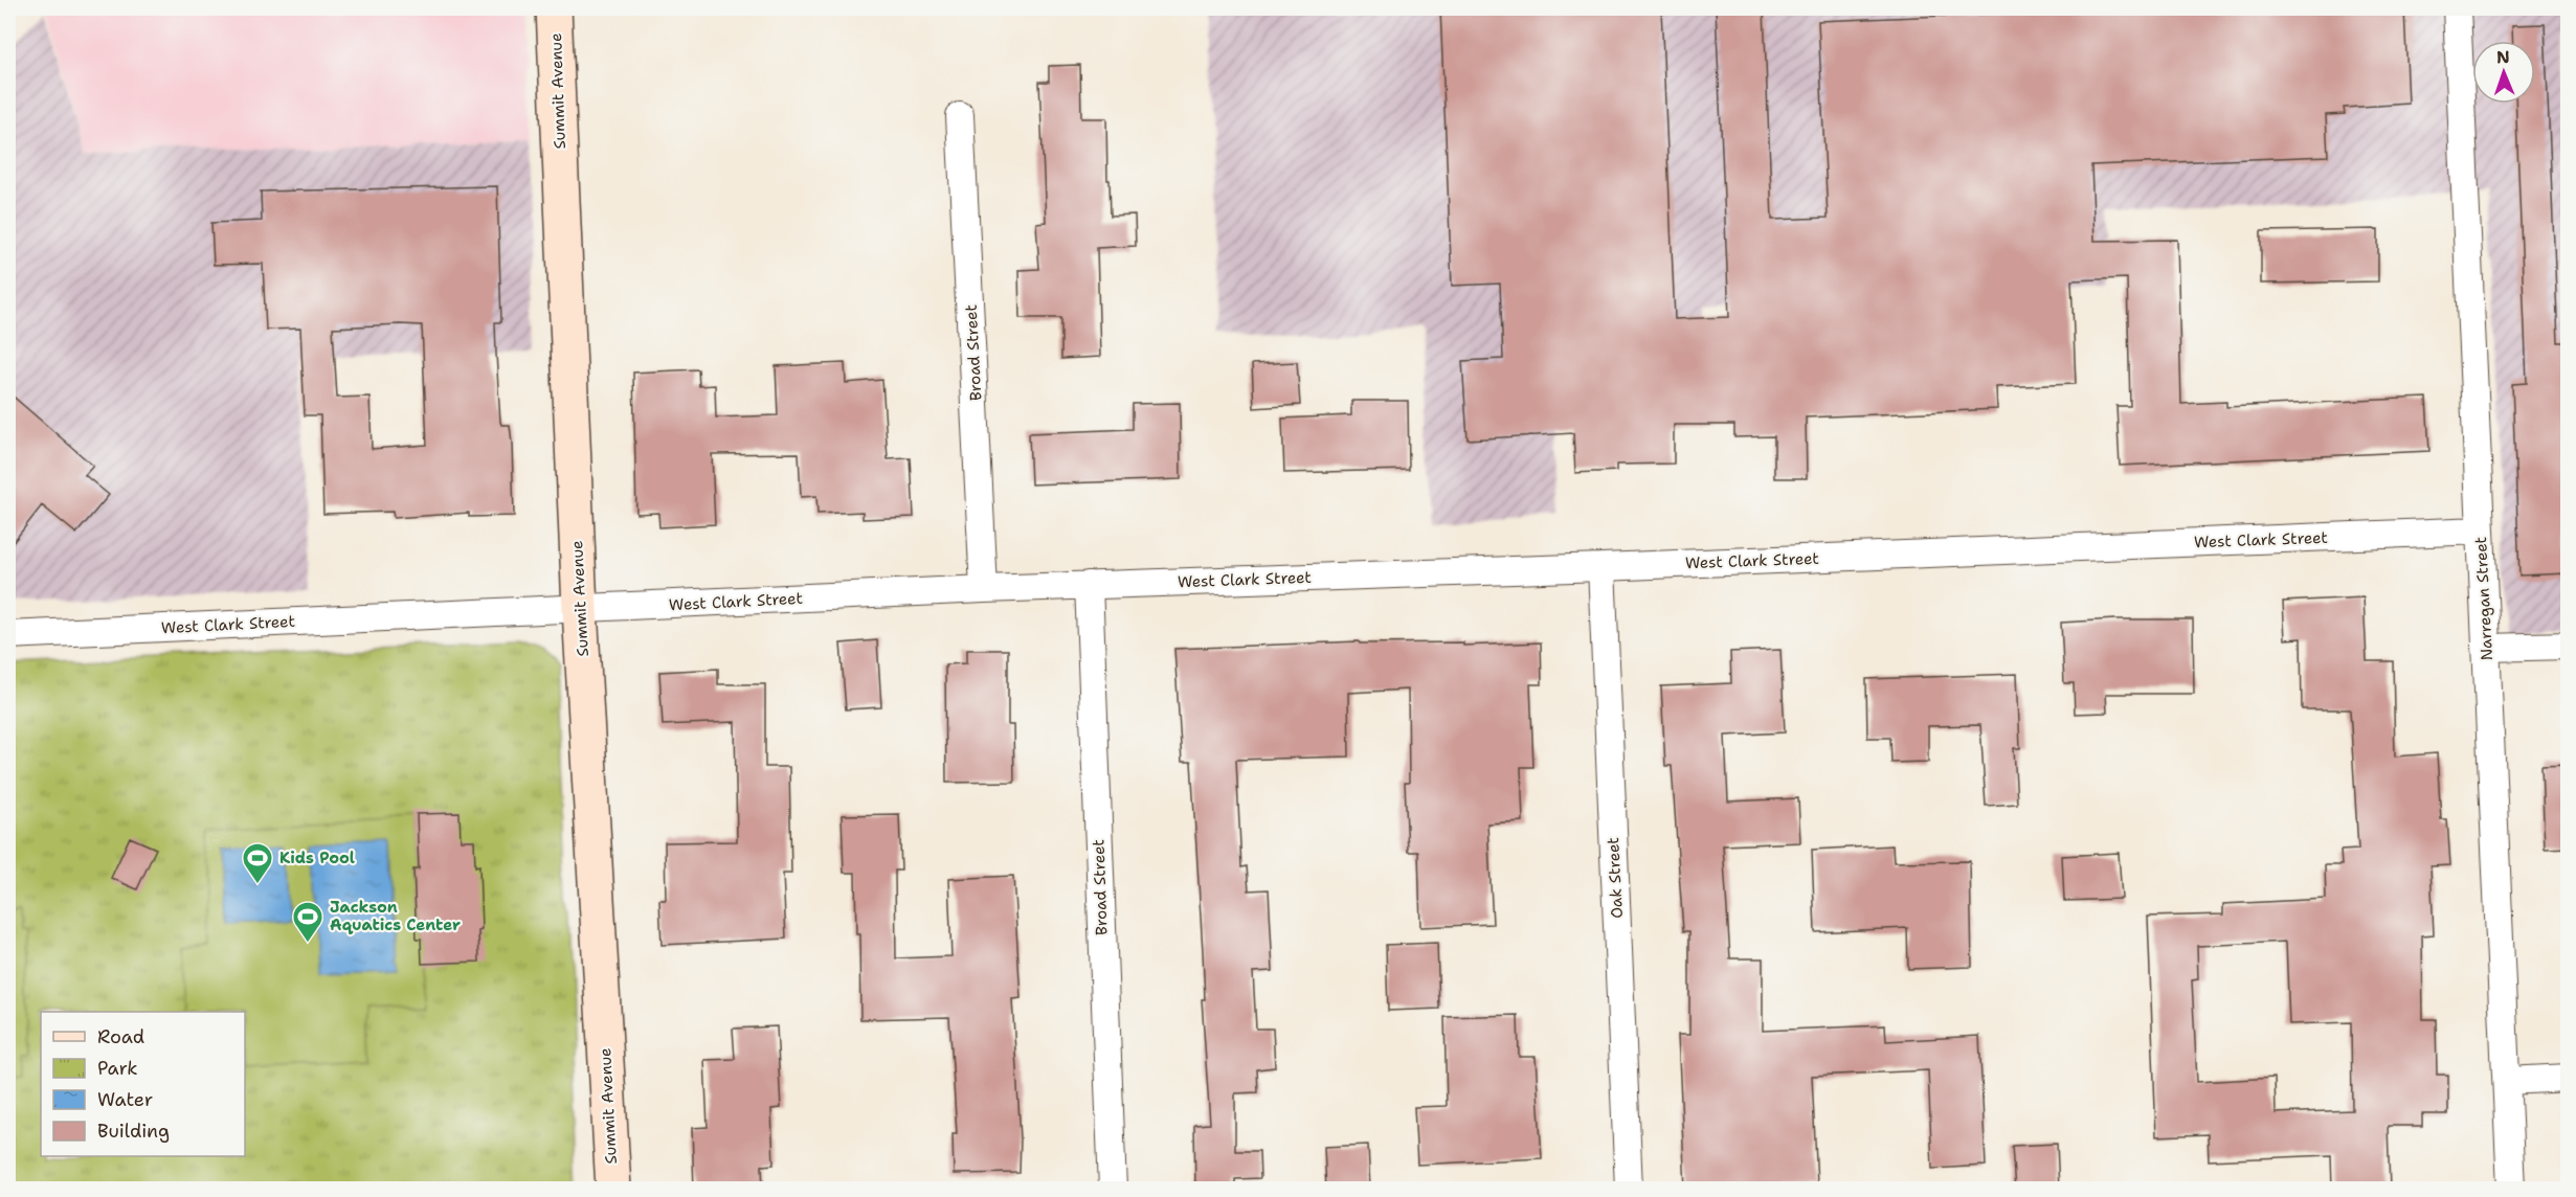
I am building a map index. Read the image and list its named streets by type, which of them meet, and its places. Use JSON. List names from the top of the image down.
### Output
{
  "streets": {
    "street": [
      "Summit Avenue",
      "Broad Street",
      "West Clark Street",
      "Narregan Street",
      "Oak Street"
    ]
  },
  "crossings": [
    ["Summit Avenue", "West Clark Street"],
    ["Broad Street", "West Clark Street"],
    ["West Clark Street", "Narregan Street"],
    ["West Clark Street", "Oak Street"]
  ],
  "places": {
    "sports": ["Kids Pool", "Jackson Aquatics Center"]
  },
  "legend": [
    "Road",
    "Park",
    "Water",
    "Building"
  ],
  "north": "top"
}
